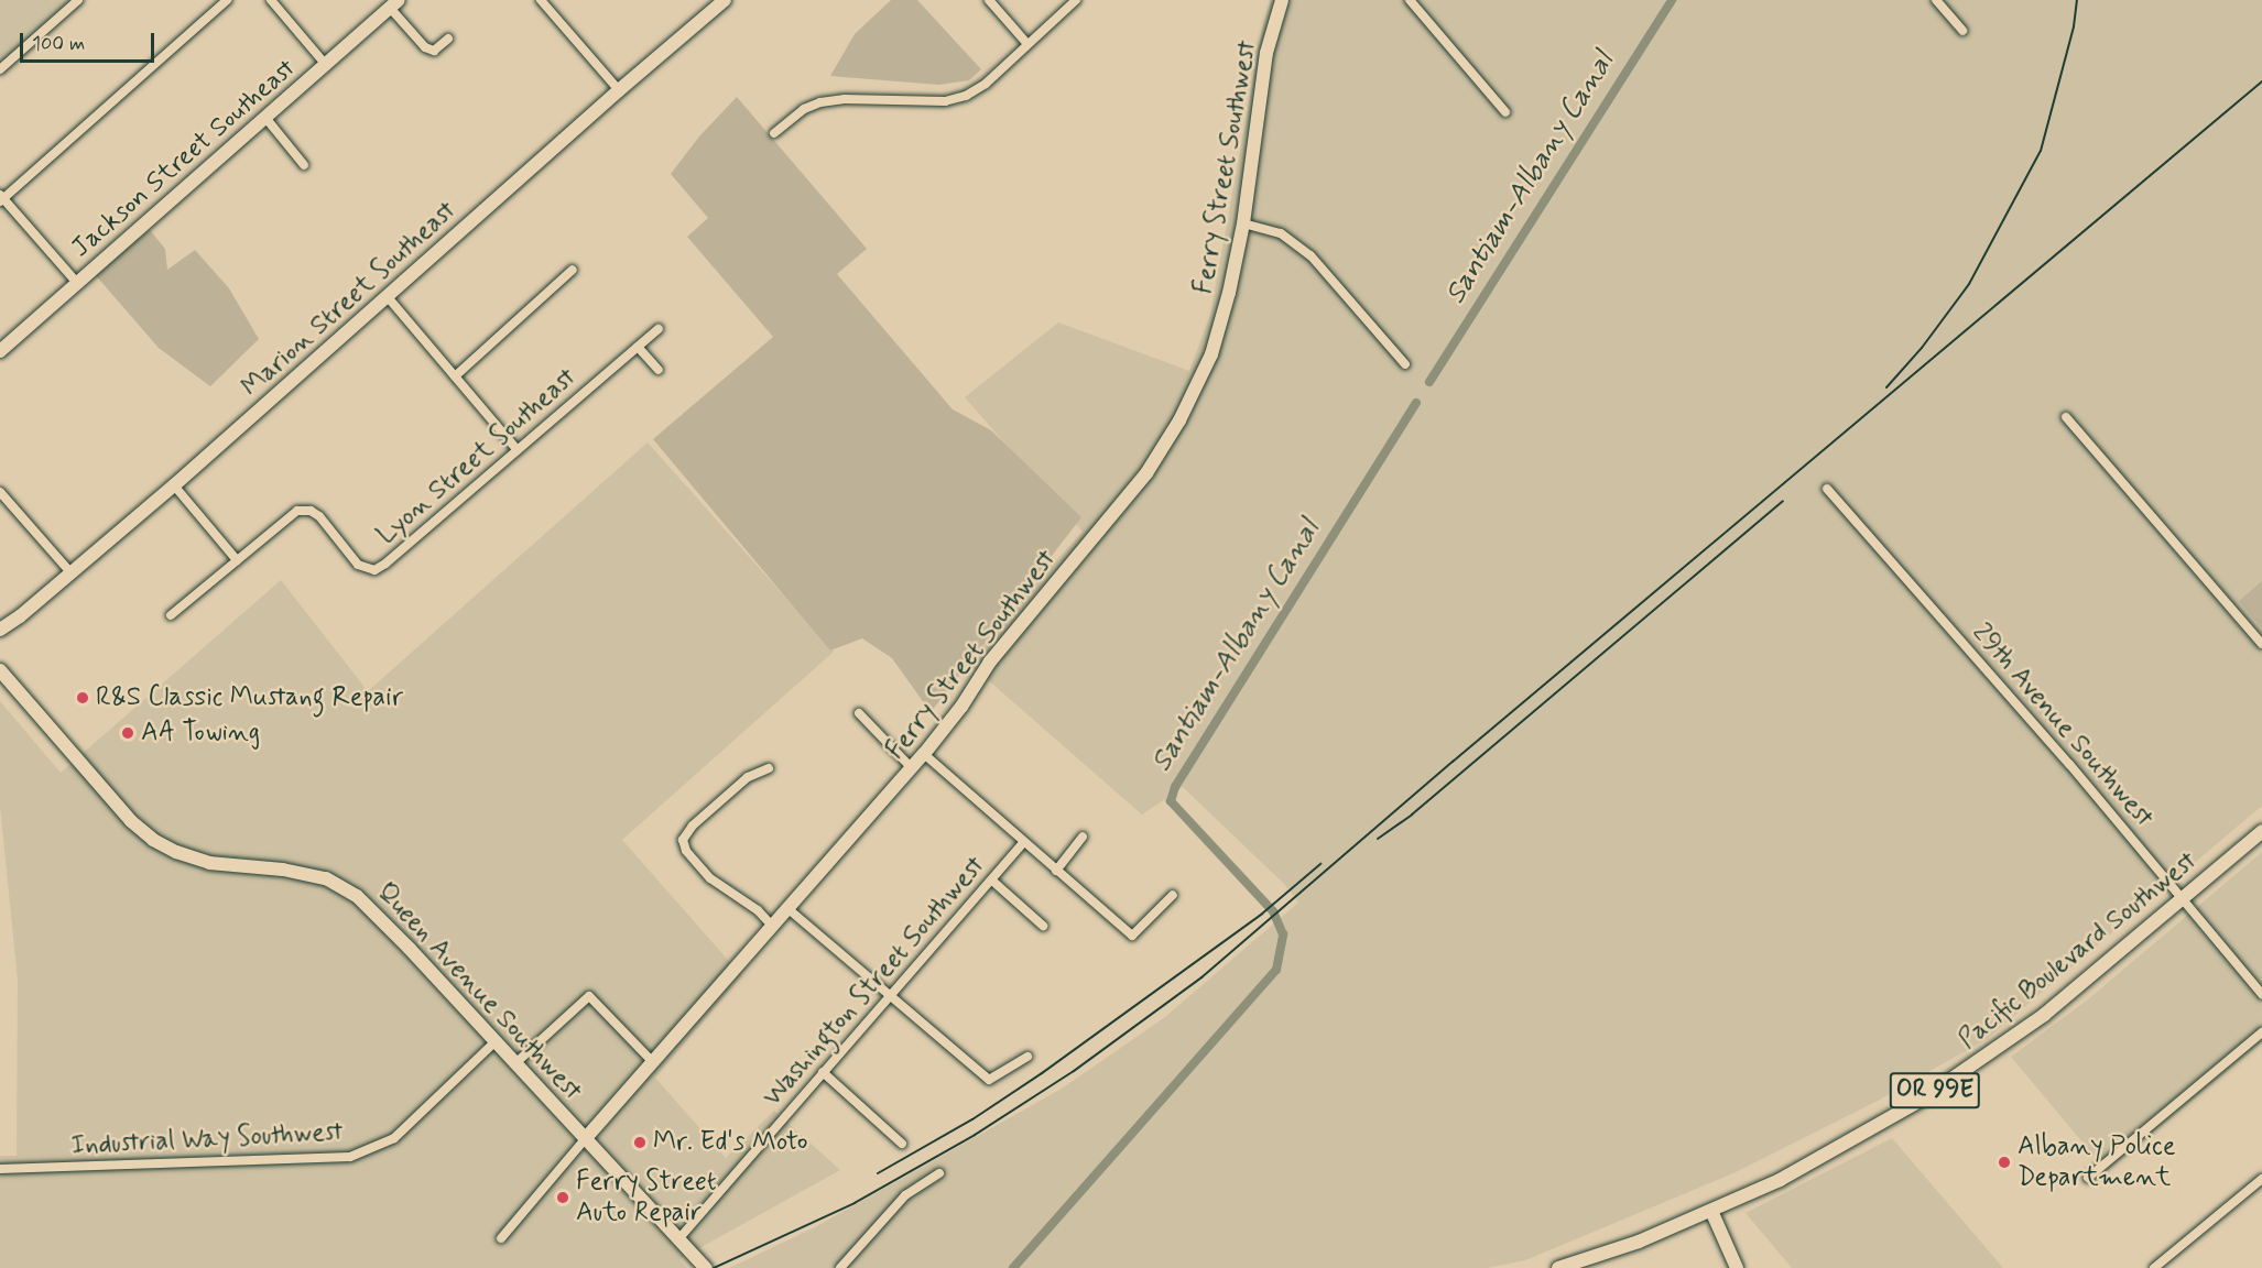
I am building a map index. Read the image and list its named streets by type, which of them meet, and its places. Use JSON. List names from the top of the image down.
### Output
{
  "streets": {
    "street": [
      "Jackson Street Southeast",
      "Ferry Street Southwest",
      "Marion Street Southeast",
      "Lyon Street Southeast",
      "29th Avenue Southwest",
      "Pacific Boulevard Southwest",
      "Washington Street Southwest",
      "Queen Avenue Southwest",
      "OR 99E",
      "Industrial Way Southwest"
    ]
  },
  "crossings": [
    ["Ferry Street Southwest", "Queen Avenue Southwest"],
    ["29th Avenue Southwest", "Pacific Boulevard Southwest"],
    ["Washington Street Southwest", "Queen Avenue Southwest"],
    ["Queen Avenue Southwest", "Industrial Way Southwest"]
  ],
  "water": ["Santiam-Albany Canal"],
  "places": [
    "R&S Classic Mustang Repair",
    "AA Towing",
    "Mr. Ed's Moto",
    "Albany Police Department",
    "Ferry Street Auto Repair"
  ],
  "scale_bar": "100 m"
}
